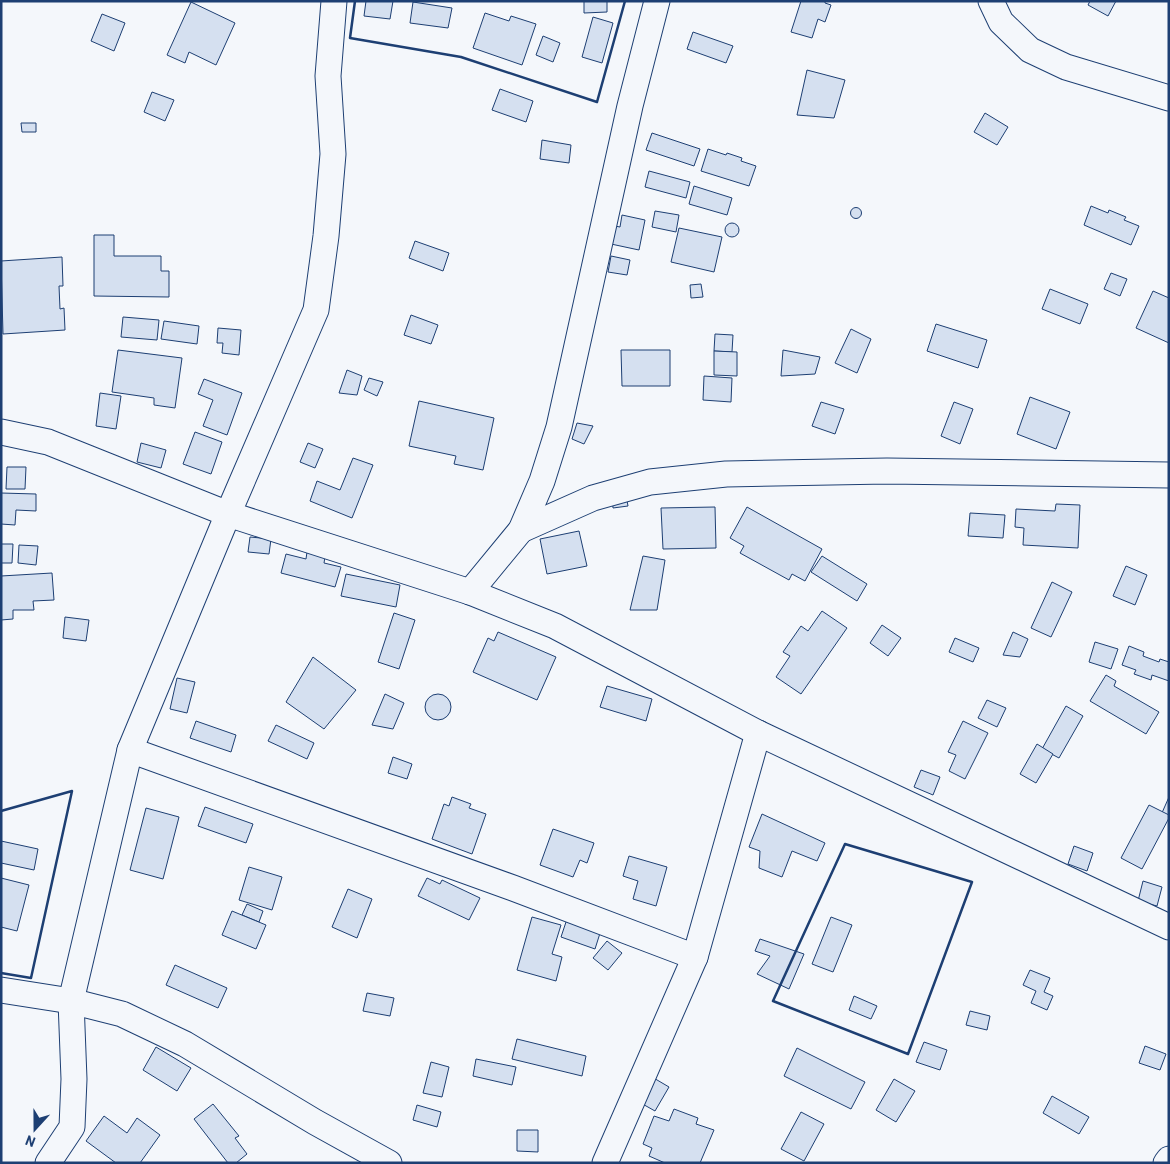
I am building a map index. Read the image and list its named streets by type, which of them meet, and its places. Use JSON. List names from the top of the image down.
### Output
{
  "north": "bottom"
}
